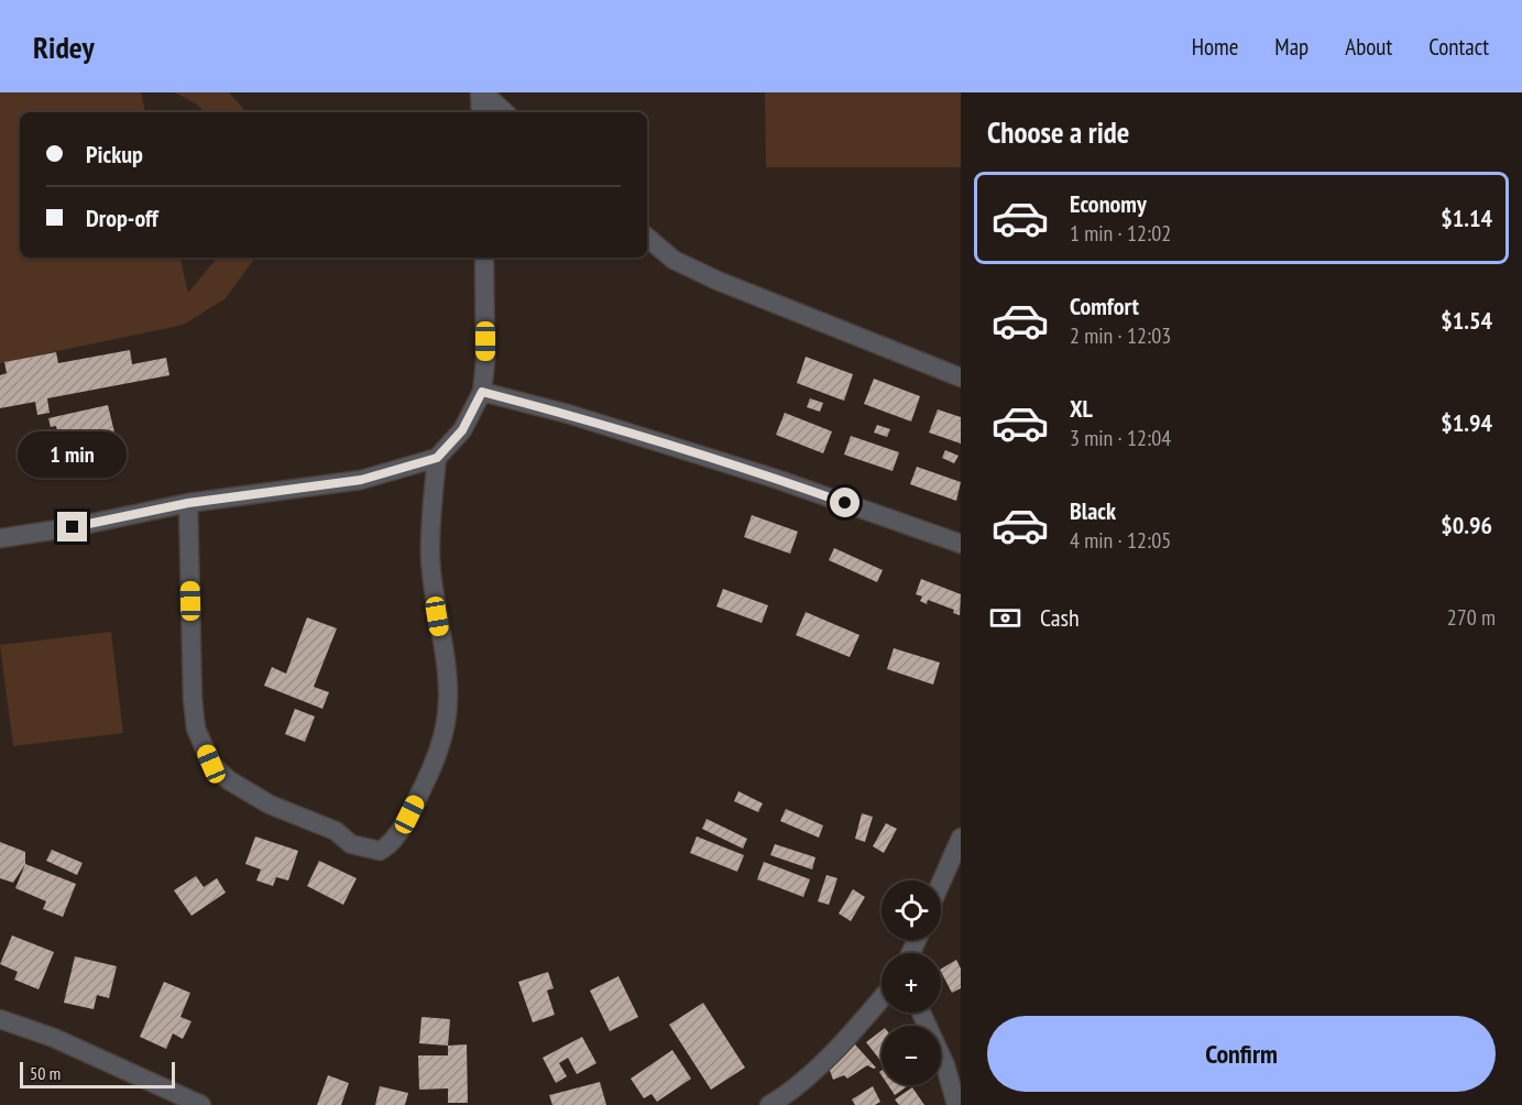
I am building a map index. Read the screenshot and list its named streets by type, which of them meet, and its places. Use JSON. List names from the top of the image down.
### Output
{
  "scale_bar": "50 m",
  "page": {
    "header": "Ridey",
    "nav": [
      "Home",
      "Map",
      "About",
      "Contact"
    ],
    "heading": "Choose a ride",
    "banner": ["Pickup", "Drop-off"],
    "list": [
      {
        "name": "Economy",
        "note": "1 min · 12:02",
        "value": "$1.14"
      },
      {
        "name": "Comfort",
        "note": "2 min · 12:03",
        "value": "$1.54"
      },
      {
        "name": "XL",
        "note": "3 min · 12:04",
        "value": "$1.94"
      },
      {
        "name": "Black",
        "note": "4 min · 12:05",
        "value": "$0.96"
      }
    ],
    "bubble": "1 min",
    "pay": ["Cash", "270 m"],
    "map_buttons": ["+", "−"],
    "buttons": "Confirm",
    "scale": "50 m"
  }
}
